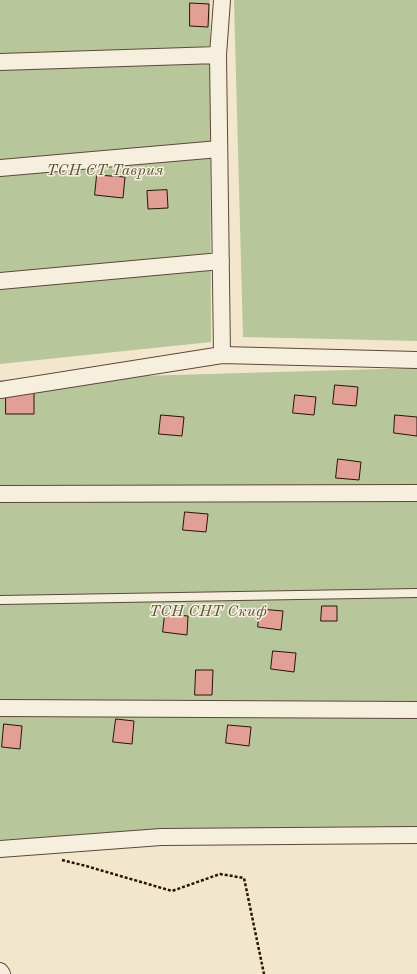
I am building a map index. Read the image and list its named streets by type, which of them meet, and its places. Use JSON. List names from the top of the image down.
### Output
{
  "parks": ["ТСН СТ Таврия", "ТСН СНТ Скиф"]
}
